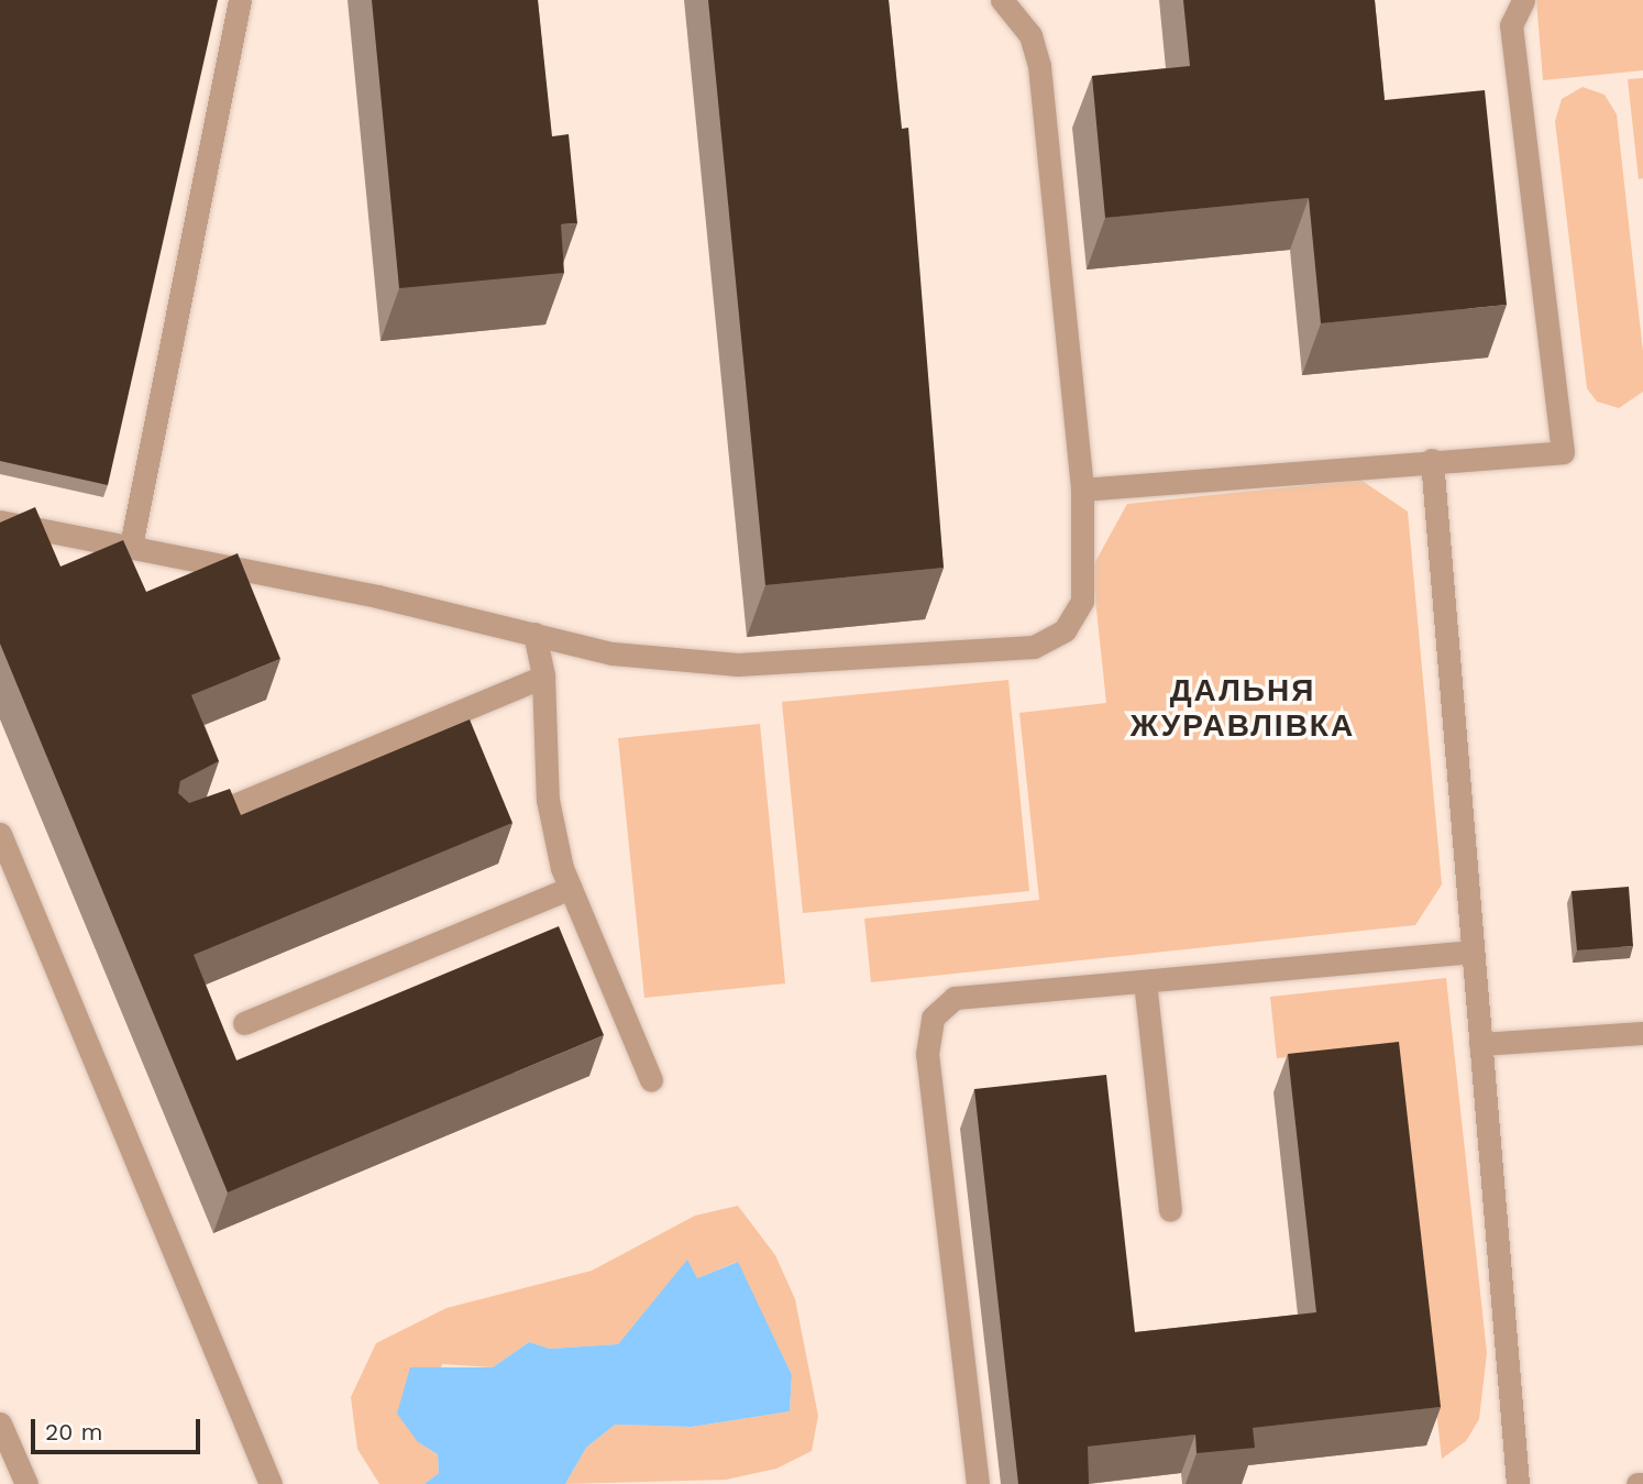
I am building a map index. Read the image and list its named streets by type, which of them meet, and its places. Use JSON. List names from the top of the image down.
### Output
{
  "districts": ["ДАЛЬНЯ ЖУРАВЛІВКА"],
  "scale_bar": "20 m"
}
